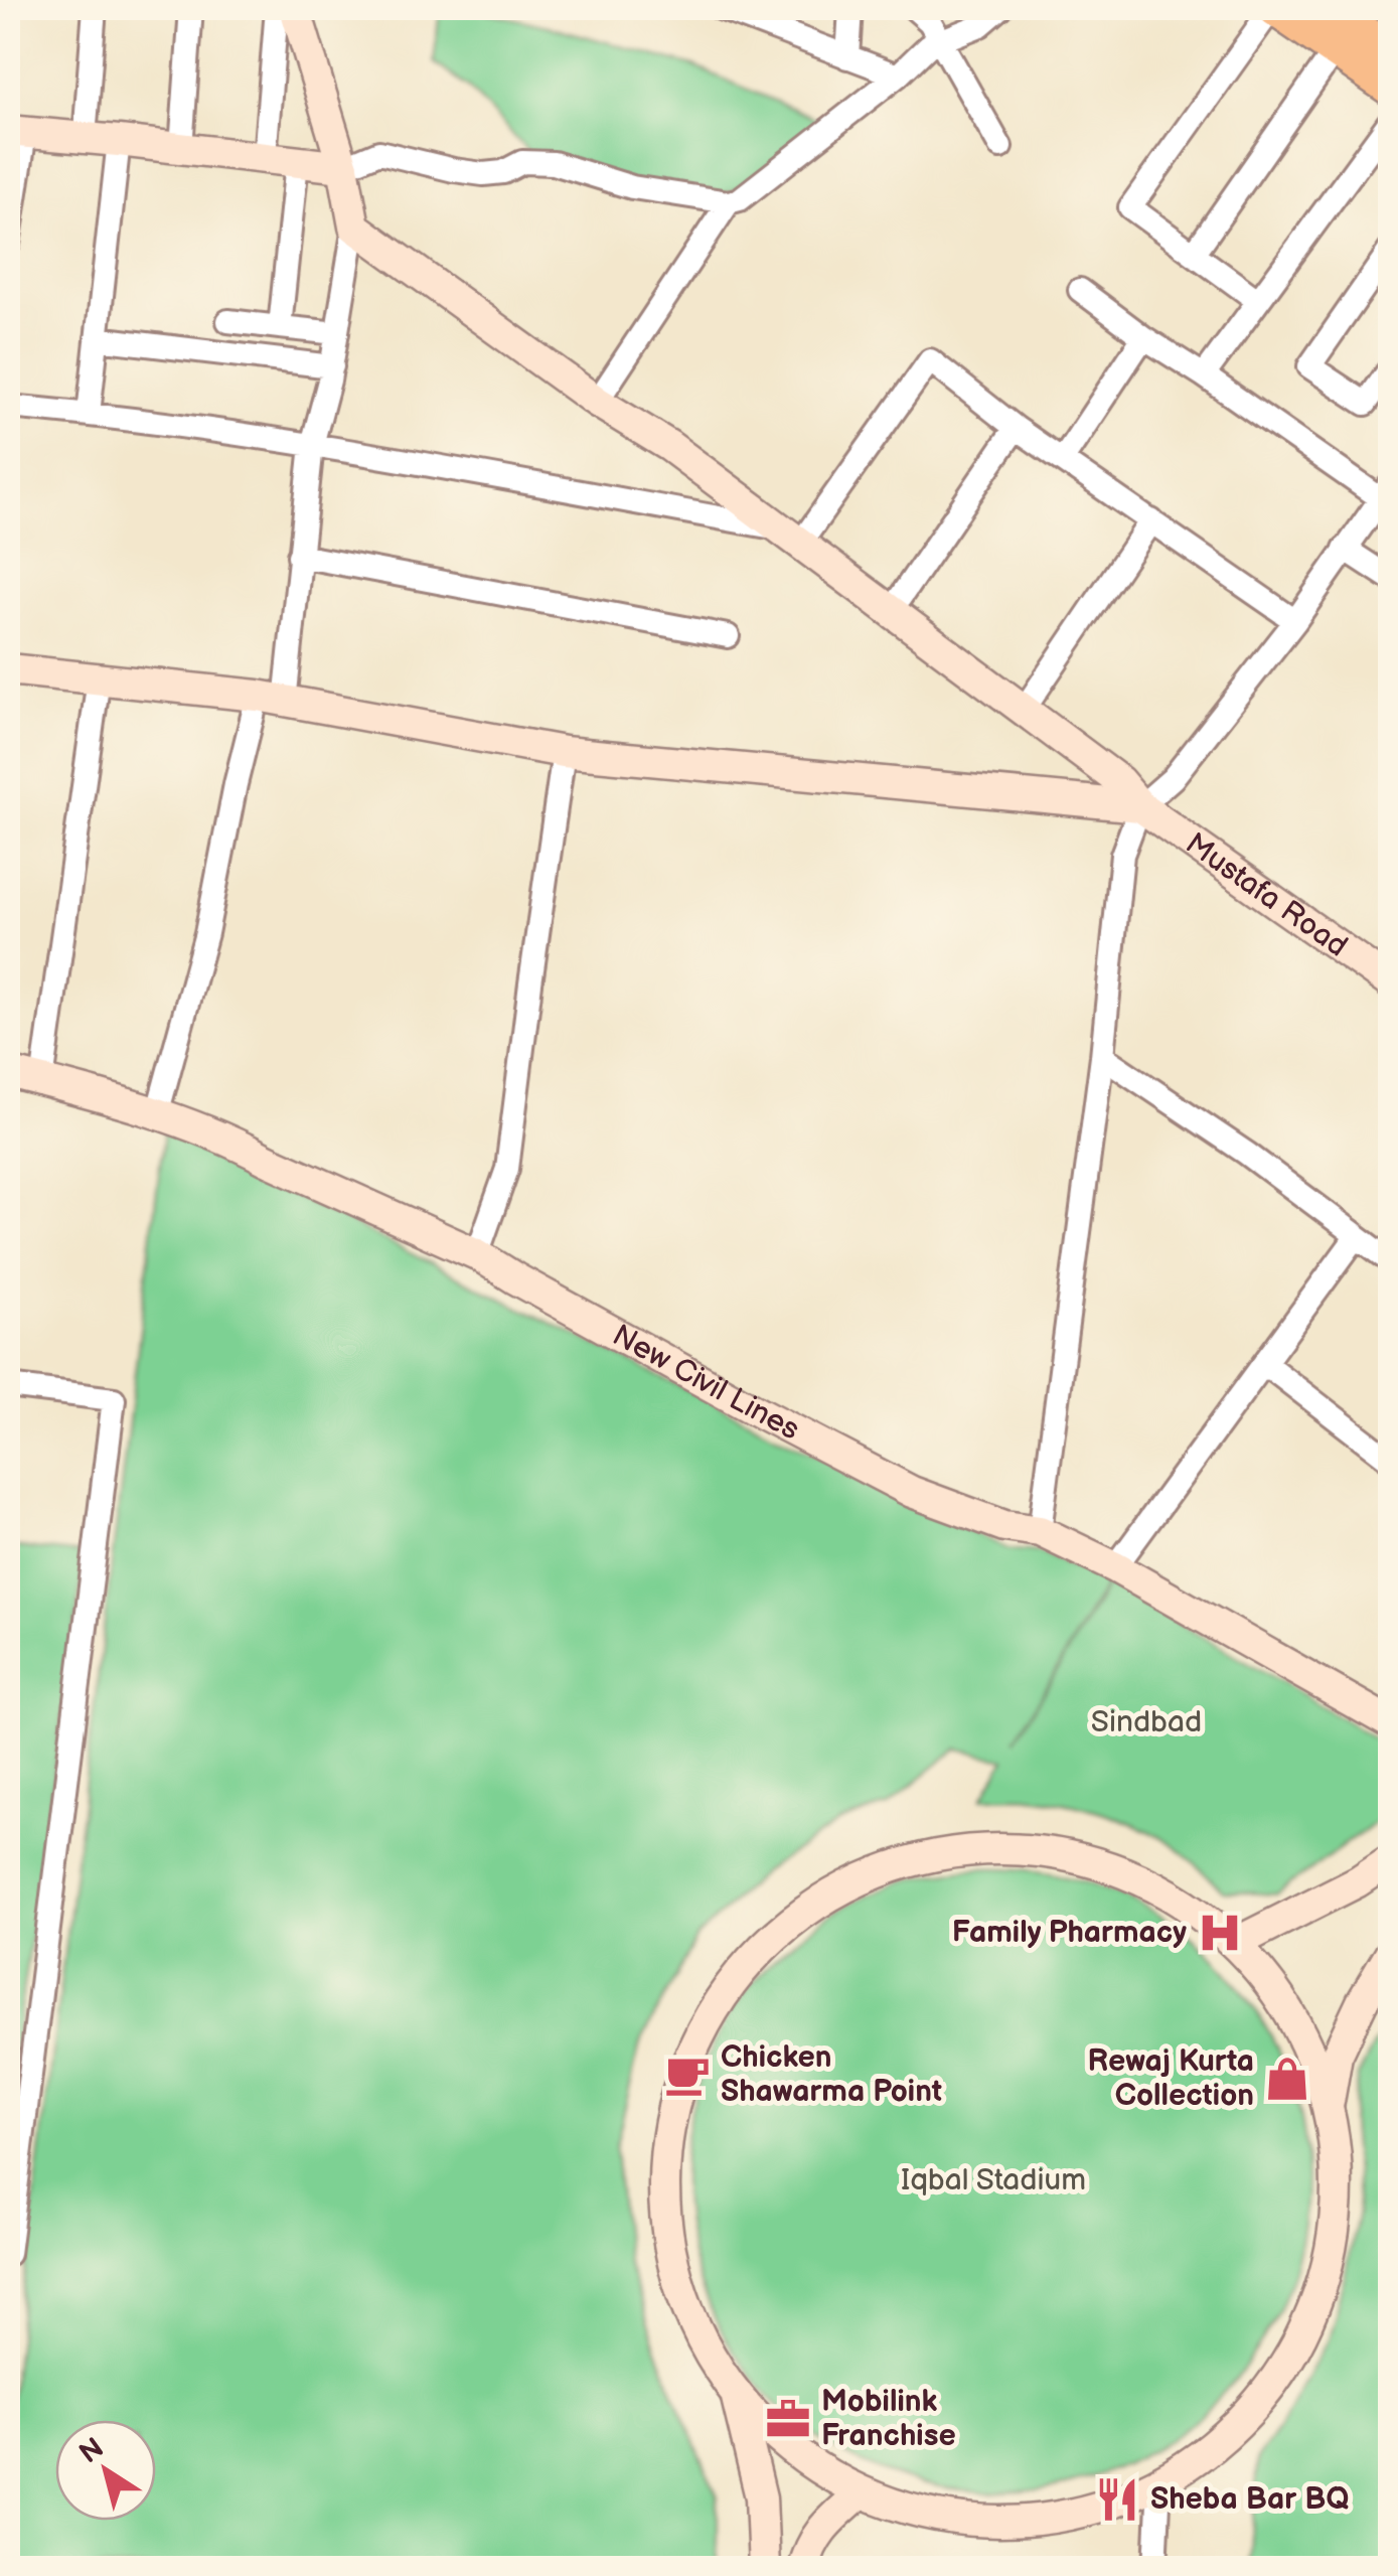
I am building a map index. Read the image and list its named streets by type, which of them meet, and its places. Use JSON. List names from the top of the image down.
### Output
{
  "streets": {
    "street": ["Mustafa Road", "New Civil Lines"]
  },
  "parks": ["Sindbad", "Iqbal Stadium"],
  "places": {
    "hospital": ["Family Pharmacy"],
    "cafe": ["Chicken Shawarma Point"],
    "shop": ["Rewaj Kurta Collection"],
    "office": ["Mobilink Franchise"],
    "restaurant": ["Sheba Bar BQ"]
  },
  "north": "top left"
}
